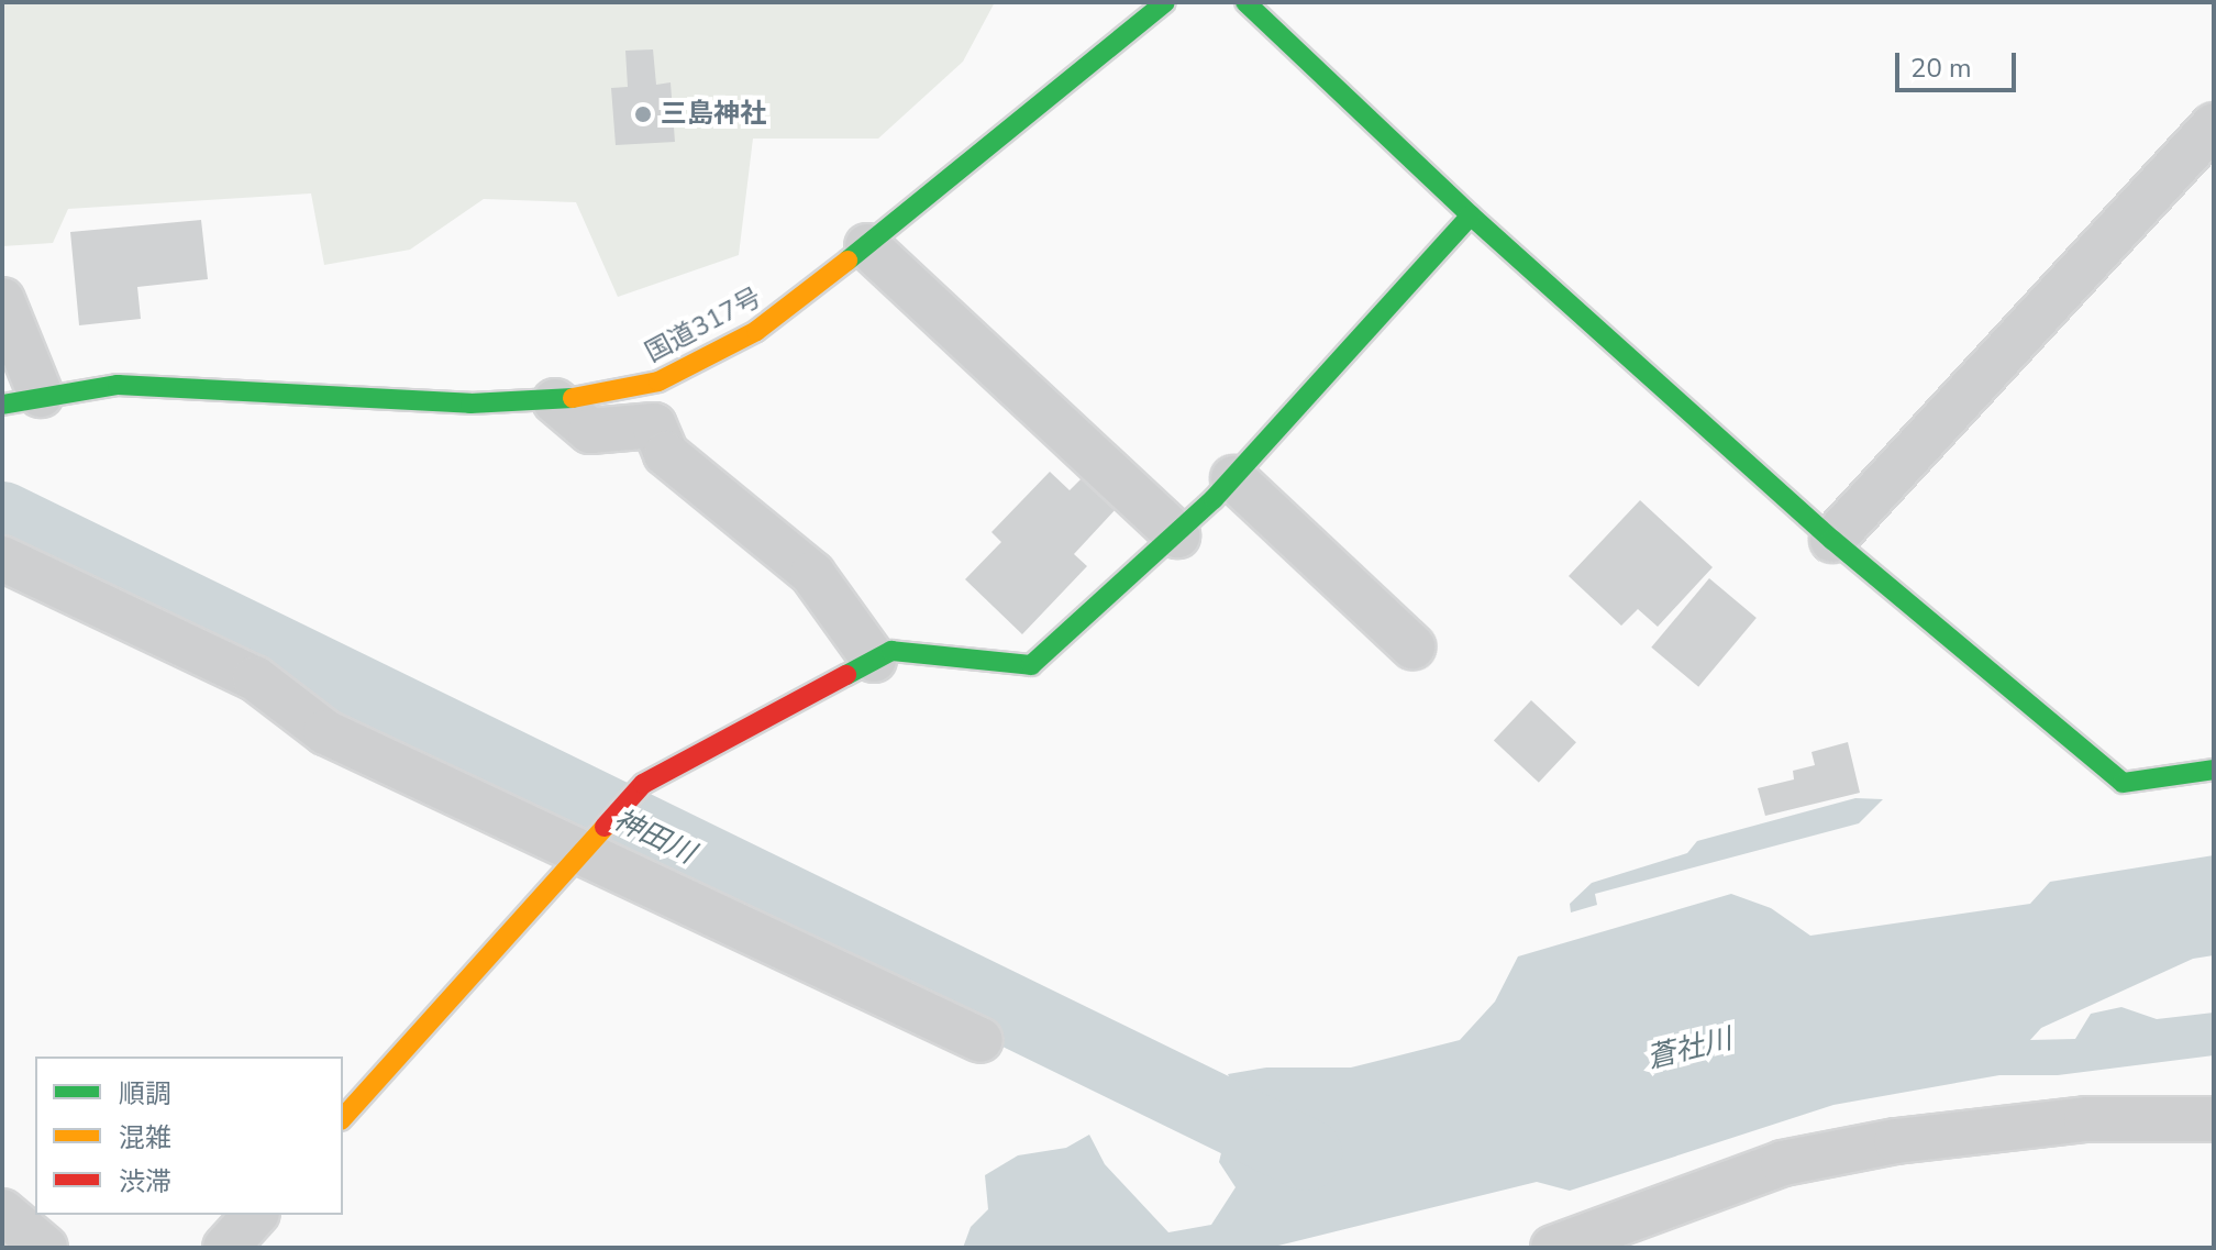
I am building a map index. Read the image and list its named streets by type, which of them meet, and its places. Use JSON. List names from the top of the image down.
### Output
{
  "streets": {
    "main road": ["国道317号"]
  },
  "water": ["神田川", "蒼社川"],
  "places": ["三島神社"],
  "legend": ["順調", "混雑", "渋滞"],
  "scale_bar": "20 m"
}
